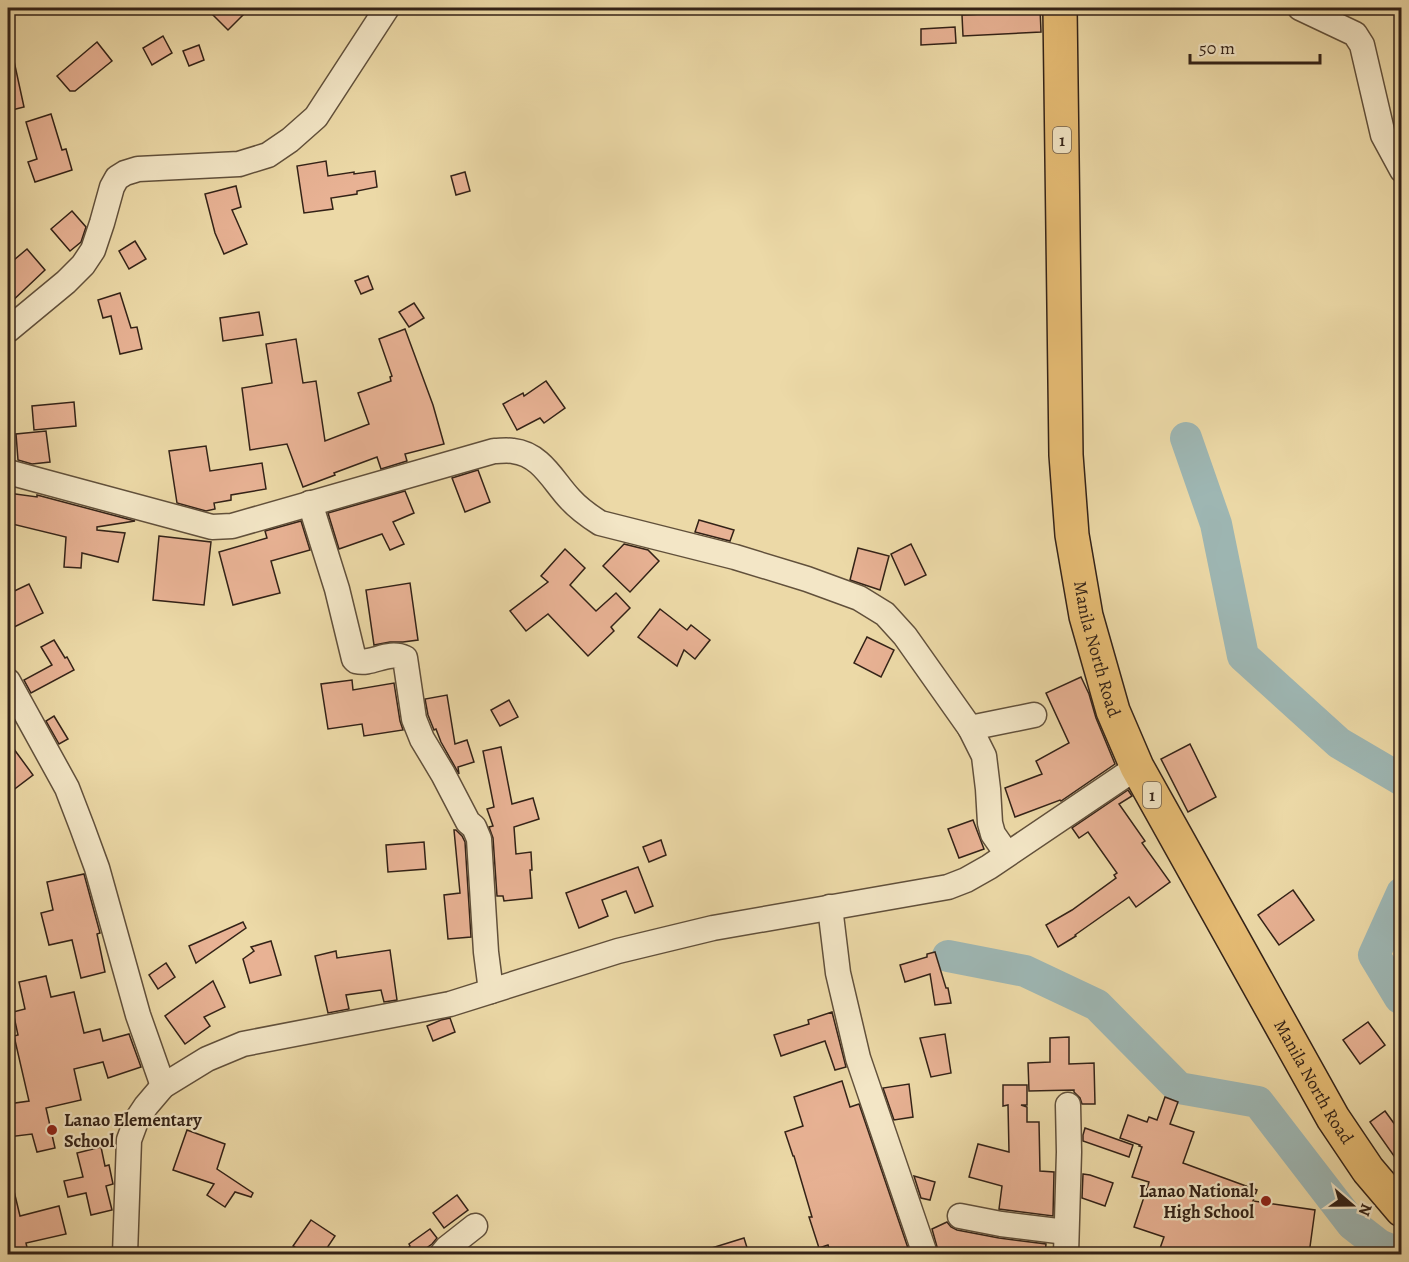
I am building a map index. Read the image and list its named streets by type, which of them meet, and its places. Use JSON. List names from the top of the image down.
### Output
{
  "streets": {
    "highway": ["1", "Manila North Road"]
  },
  "places": ["Lanao Elementary School", "Lanao National High School"],
  "scale_bar": "50 m",
  "north": "right"
}
